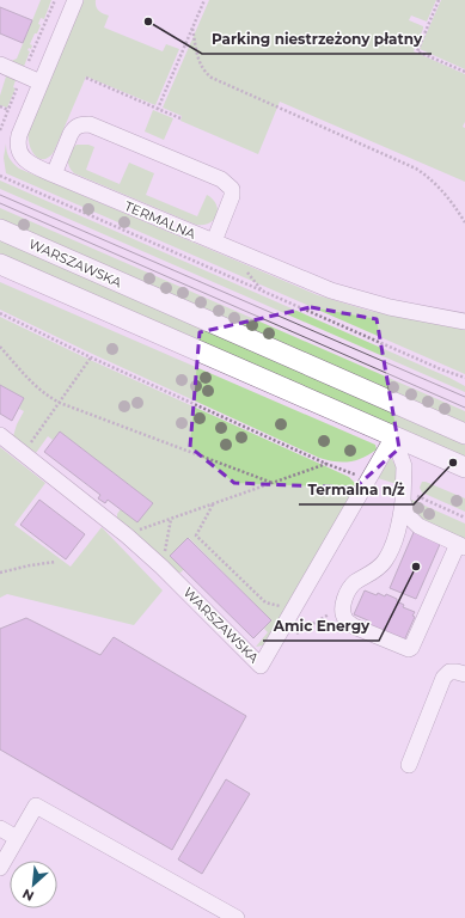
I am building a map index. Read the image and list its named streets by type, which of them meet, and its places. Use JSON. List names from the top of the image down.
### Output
{
  "streets": {
    "main road": ["WARSZAWSKA"],
    "street": ["TERMALNA"]
  },
  "places": ["Parking niestrzeżony płatny", "Termalna n/ż", "Amic Energy"],
  "north": "bottom left"
}
